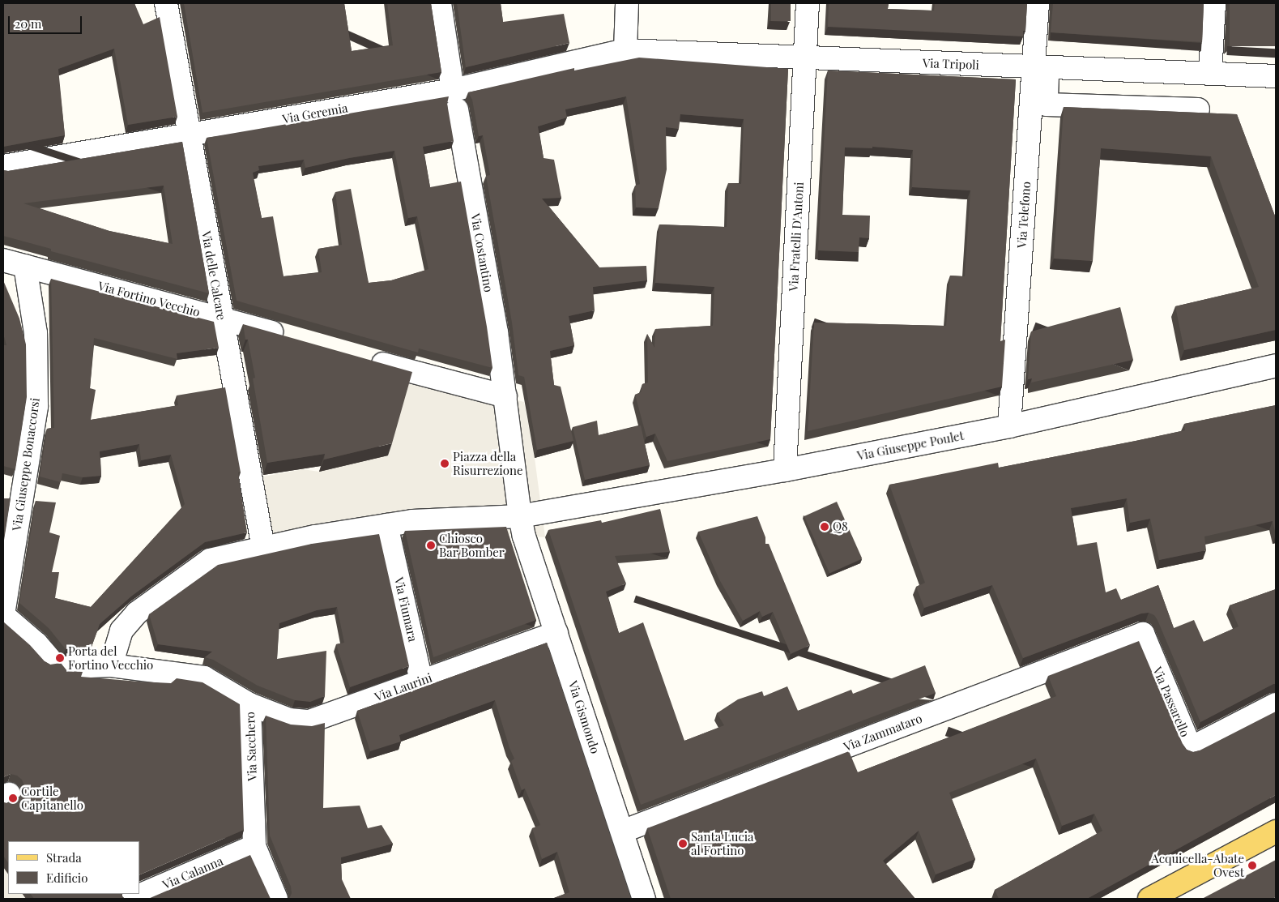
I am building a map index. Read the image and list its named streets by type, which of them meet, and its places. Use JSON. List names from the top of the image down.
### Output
{
  "streets": {
    "street": [
      "Via Tripoli",
      "Via Geremia",
      "Via Telefono",
      "Via Fratelli D'Antoni",
      "Via Costantino",
      "Via delle Calcare",
      "Via Fortino Vecchio",
      "Via Giuseppe Poulet",
      "Via Giuseppe Bonaccorsi",
      "Via Fiumara",
      "Via Laurini",
      "Via Passarello",
      "Via Gismondo",
      "Via Zammataro",
      "Via Sacchero",
      "Via Calanna"
    ]
  },
  "crossings": [
    ["Via Tripoli", "Via Geremia"],
    ["Via Tripoli", "Via Telefono"],
    ["Via Tripoli", "Via Fratelli D'Antoni"],
    ["Via Geremia", "Via Costantino"],
    ["Via Geremia", "Via delle Calcare"],
    ["Via Telefono", "Via Giuseppe Poulet"],
    ["Via Fratelli D'Antoni", "Via Giuseppe Poulet"],
    ["Via Costantino", "Via Giuseppe Poulet"],
    ["Via Costantino", "Via Gismondo"],
    ["Via delle Calcare", "Via Fortino Vecchio"],
    ["Via delle Calcare", "Via Giuseppe Poulet"],
    ["Via Fortino Vecchio", "Via Giuseppe Bonaccorsi"],
    ["Via Giuseppe Poulet", "Via Fiumara"],
    ["Via Giuseppe Poulet", "Via Gismondo"],
    ["Via Giuseppe Bonaccorsi", "Via Sacchero"],
    ["Via Fiumara", "Via Laurini"],
    ["Via Laurini", "Via Gismondo"],
    ["Via Laurini", "Via Sacchero"],
    ["Via Passarello", "Via Zammataro"],
    ["Via Gismondo", "Via Zammataro"],
    ["Via Sacchero", "Via Calanna"]
  ],
  "places": [
    "Piazza della Risurrezione",
    "Q8",
    "Chiosco Bar Bomber",
    "Porta del Fortino Vecchio",
    "Cortile Capitanello",
    "Santa Lucia al Fortino",
    "Acquicella-Abate Ovest"
  ],
  "legend": ["Strada", "Edificio"],
  "scale_bar": "20 m"
}
